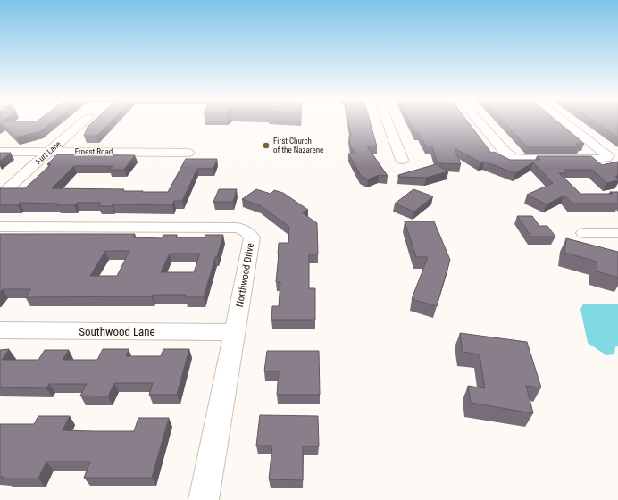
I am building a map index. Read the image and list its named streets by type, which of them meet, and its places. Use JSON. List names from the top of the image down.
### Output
{
  "streets": {
    "street": [
      "Ernest Road",
      "Kurt Lane",
      "Northwood Drive",
      "Southwood Lane"
    ]
  },
  "crossings": [
    ["Ernest Road", "Kurt Lane"],
    ["Northwood Drive", "Southwood Lane"]
  ],
  "places": ["First Church of the Nazarene"]
}
